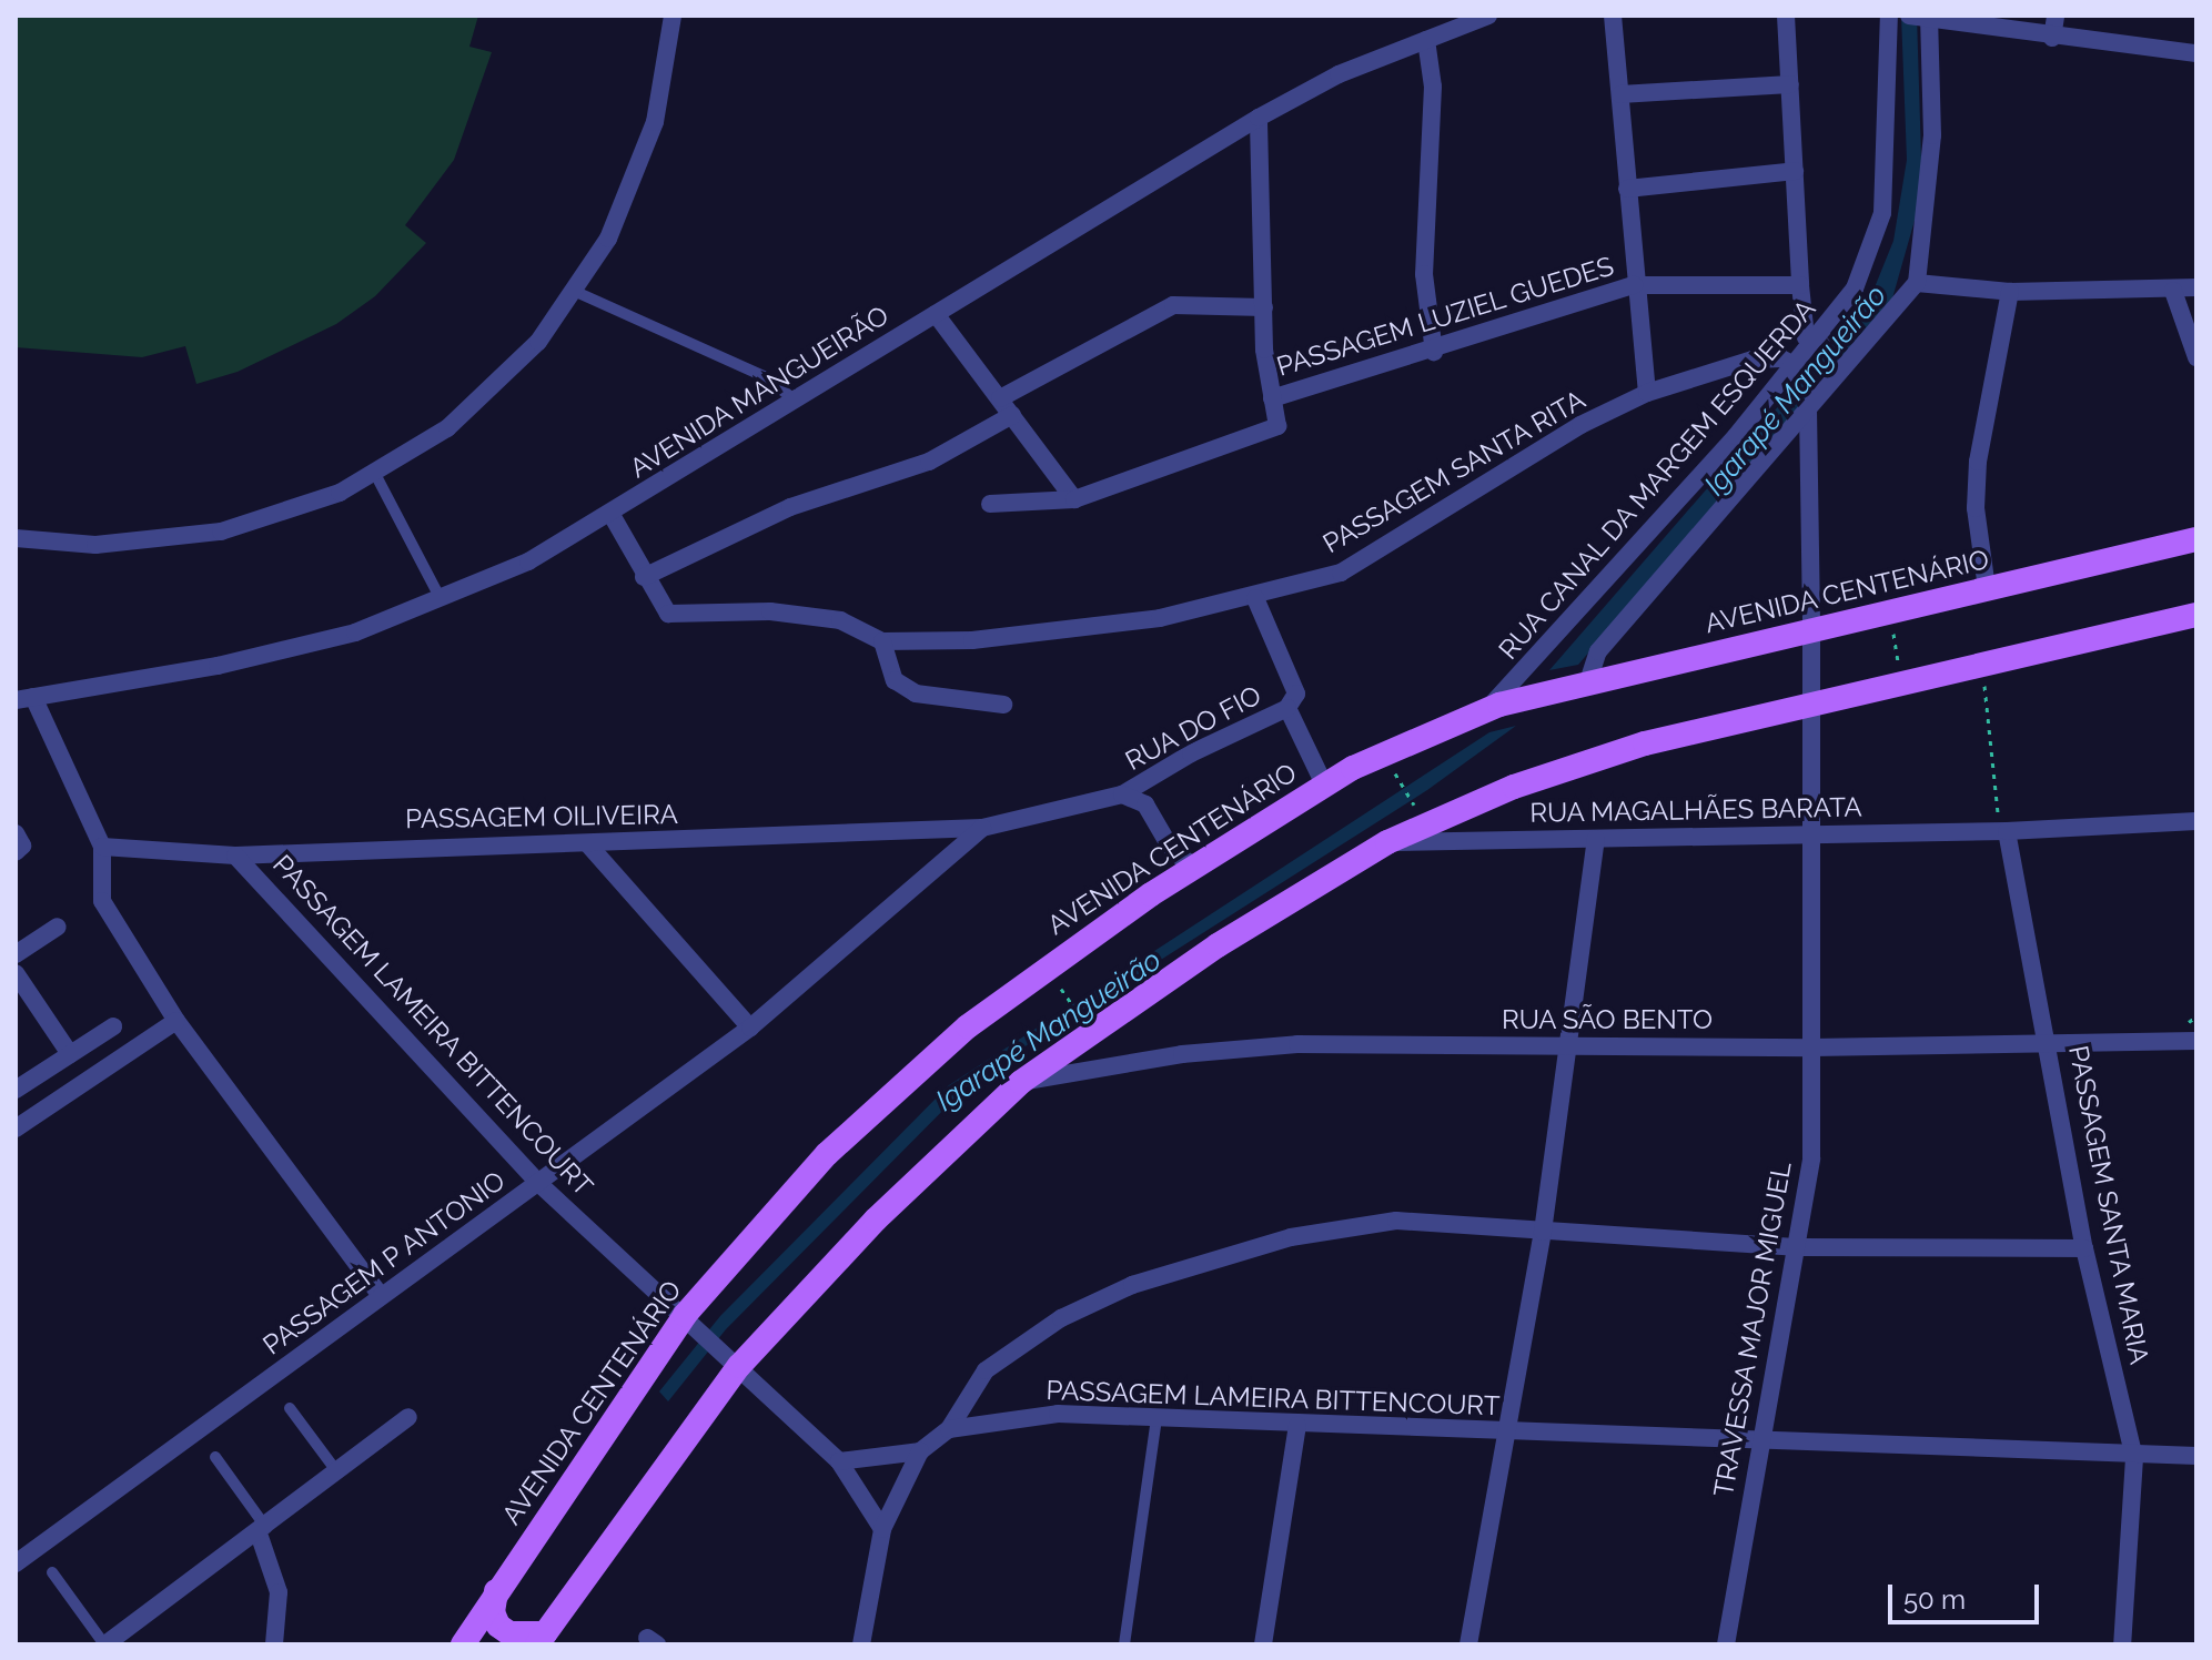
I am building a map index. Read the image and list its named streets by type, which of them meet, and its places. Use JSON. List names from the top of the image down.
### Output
{
  "streets": {
    "main road": ["AVENIDA CENTENÁRIO"],
    "street": [
      "PASSAGEM LUZIEL GUEDES",
      "AVENIDA MANGUEIRÃO",
      "PASSAGEM SANTA RITA",
      "RUA CANAL DA MARGEM ESQUERDA",
      "RUA DO FIO",
      "RUA MAGALHÃES BARATA",
      "PASSAGEM OILIVEIRA",
      "RUA SÃO BENTO",
      "PASSAGEM LAMEIRA BITTENCOURT",
      "PASSAGEM SANTA MARIA",
      "PASSAGEM P ANTONIO",
      "TRAVESSA MAJOR MIGUEL"
    ]
  },
  "crossings": [
    ["AVENIDA MANGUEIRÃO", "PASSAGEM SANTA RITA"],
    ["PASSAGEM SANTA RITA", "RUA CANAL DA MARGEM ESQUERDA"],
    ["RUA CANAL DA MARGEM ESQUERDA", "AVENIDA CENTENÁRIO"],
    ["AVENIDA CENTENÁRIO", "PASSAGEM LAMEIRA BITTENCOURT"],
    ["AVENIDA CENTENÁRIO", "TRAVESSA MAJOR MIGUEL"],
    ["RUA DO FIO", "PASSAGEM OILIVEIRA"],
    ["RUA DO FIO", "PASSAGEM P ANTONIO"],
    ["RUA MAGALHÃES BARATA", "PASSAGEM SANTA MARIA"],
    ["RUA MAGALHÃES BARATA", "TRAVESSA MAJOR MIGUEL"],
    ["PASSAGEM OILIVEIRA", "PASSAGEM LAMEIRA BITTENCOURT"],
    ["PASSAGEM OILIVEIRA", "PASSAGEM P ANTONIO"],
    ["RUA SÃO BENTO", "PASSAGEM SANTA MARIA"],
    ["RUA SÃO BENTO", "TRAVESSA MAJOR MIGUEL"],
    ["PASSAGEM LAMEIRA BITTENCOURT", "PASSAGEM SANTA MARIA"],
    ["PASSAGEM LAMEIRA BITTENCOURT", "PASSAGEM P ANTONIO"],
    ["PASSAGEM LAMEIRA BITTENCOURT", "TRAVESSA MAJOR MIGUEL"]
  ],
  "water": ["Igarapé Mangueirão"],
  "scale_bar": "50 m"
}
